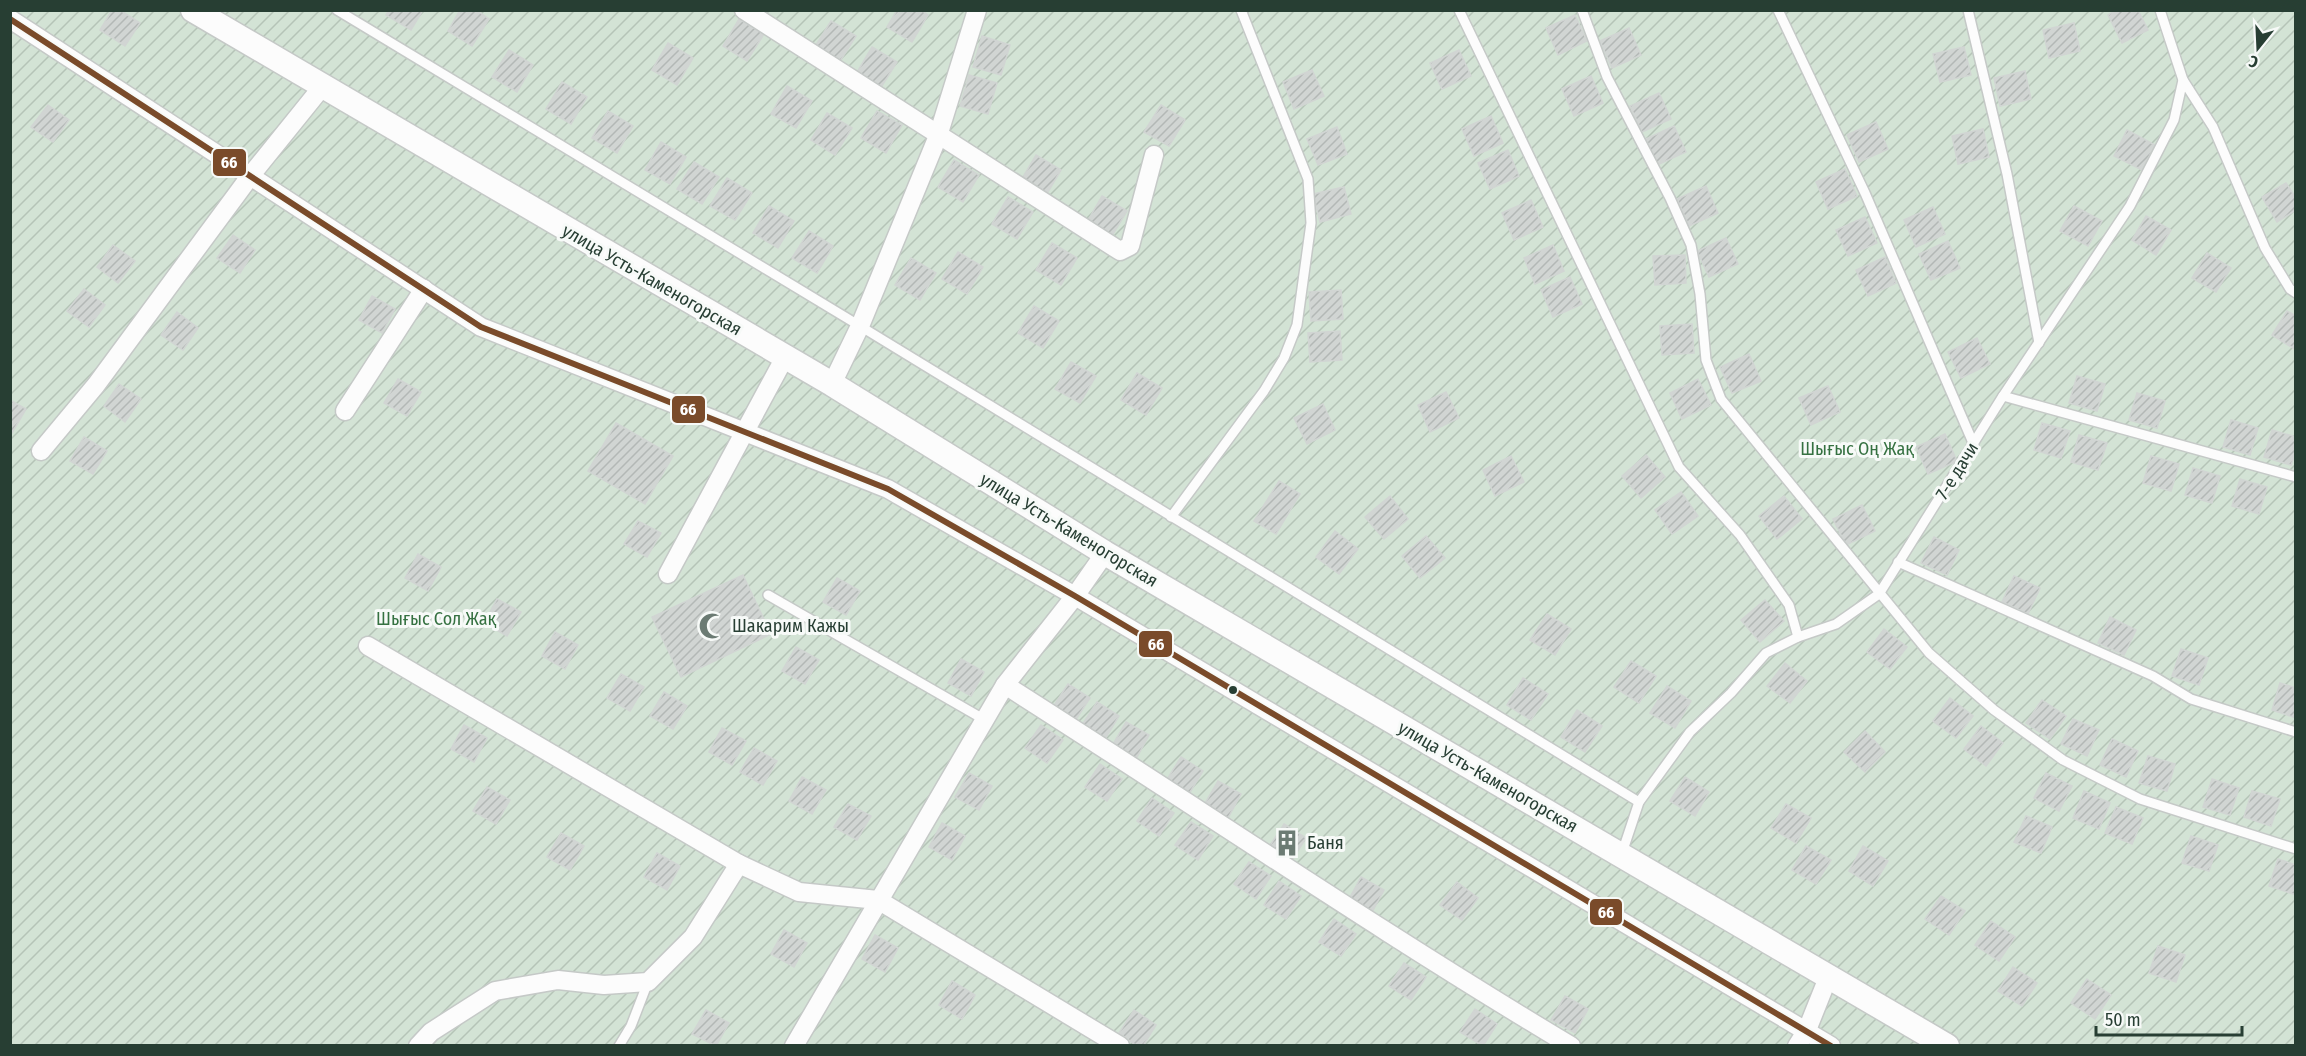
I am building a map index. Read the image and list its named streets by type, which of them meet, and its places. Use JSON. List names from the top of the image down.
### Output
{
  "streets": {
    "street": ["улица Усть-Каменогорская"],
    "lane": ["7-е дачи"]
  },
  "crossings": [
    ["улица Усть-Каменогорская", "7-е дачи"]
  ],
  "parks": ["Шығыс Оң Жақ", "Шығыс Сол Жақ"],
  "places": {
    "mosque": ["Шакарим Кажы"],
    "building": ["Баня"]
  },
  "lines": ["transit line 66"],
  "scale_bar": "50 m",
  "north": "bottom"
}
